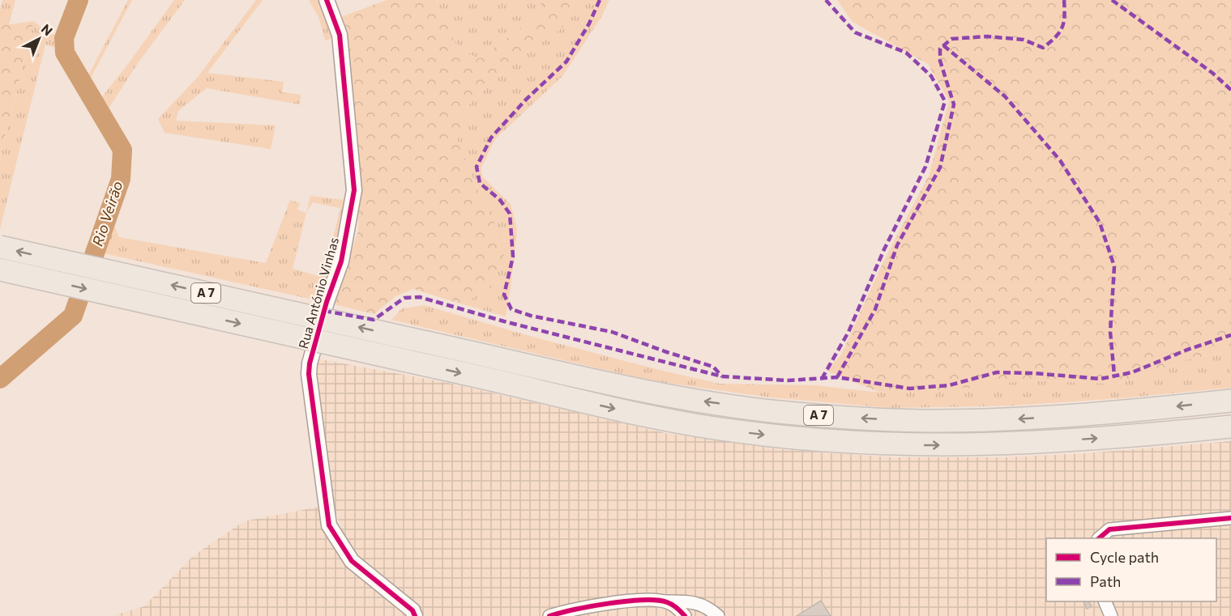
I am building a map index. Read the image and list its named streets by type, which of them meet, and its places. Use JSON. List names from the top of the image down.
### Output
{
  "streets": {
    "highway": ["A 7"],
    "street": ["Rua António Vinhas"]
  },
  "water": ["Rio Veirão"],
  "legend": ["Cycle path", "Path"],
  "north": "top right"
}
